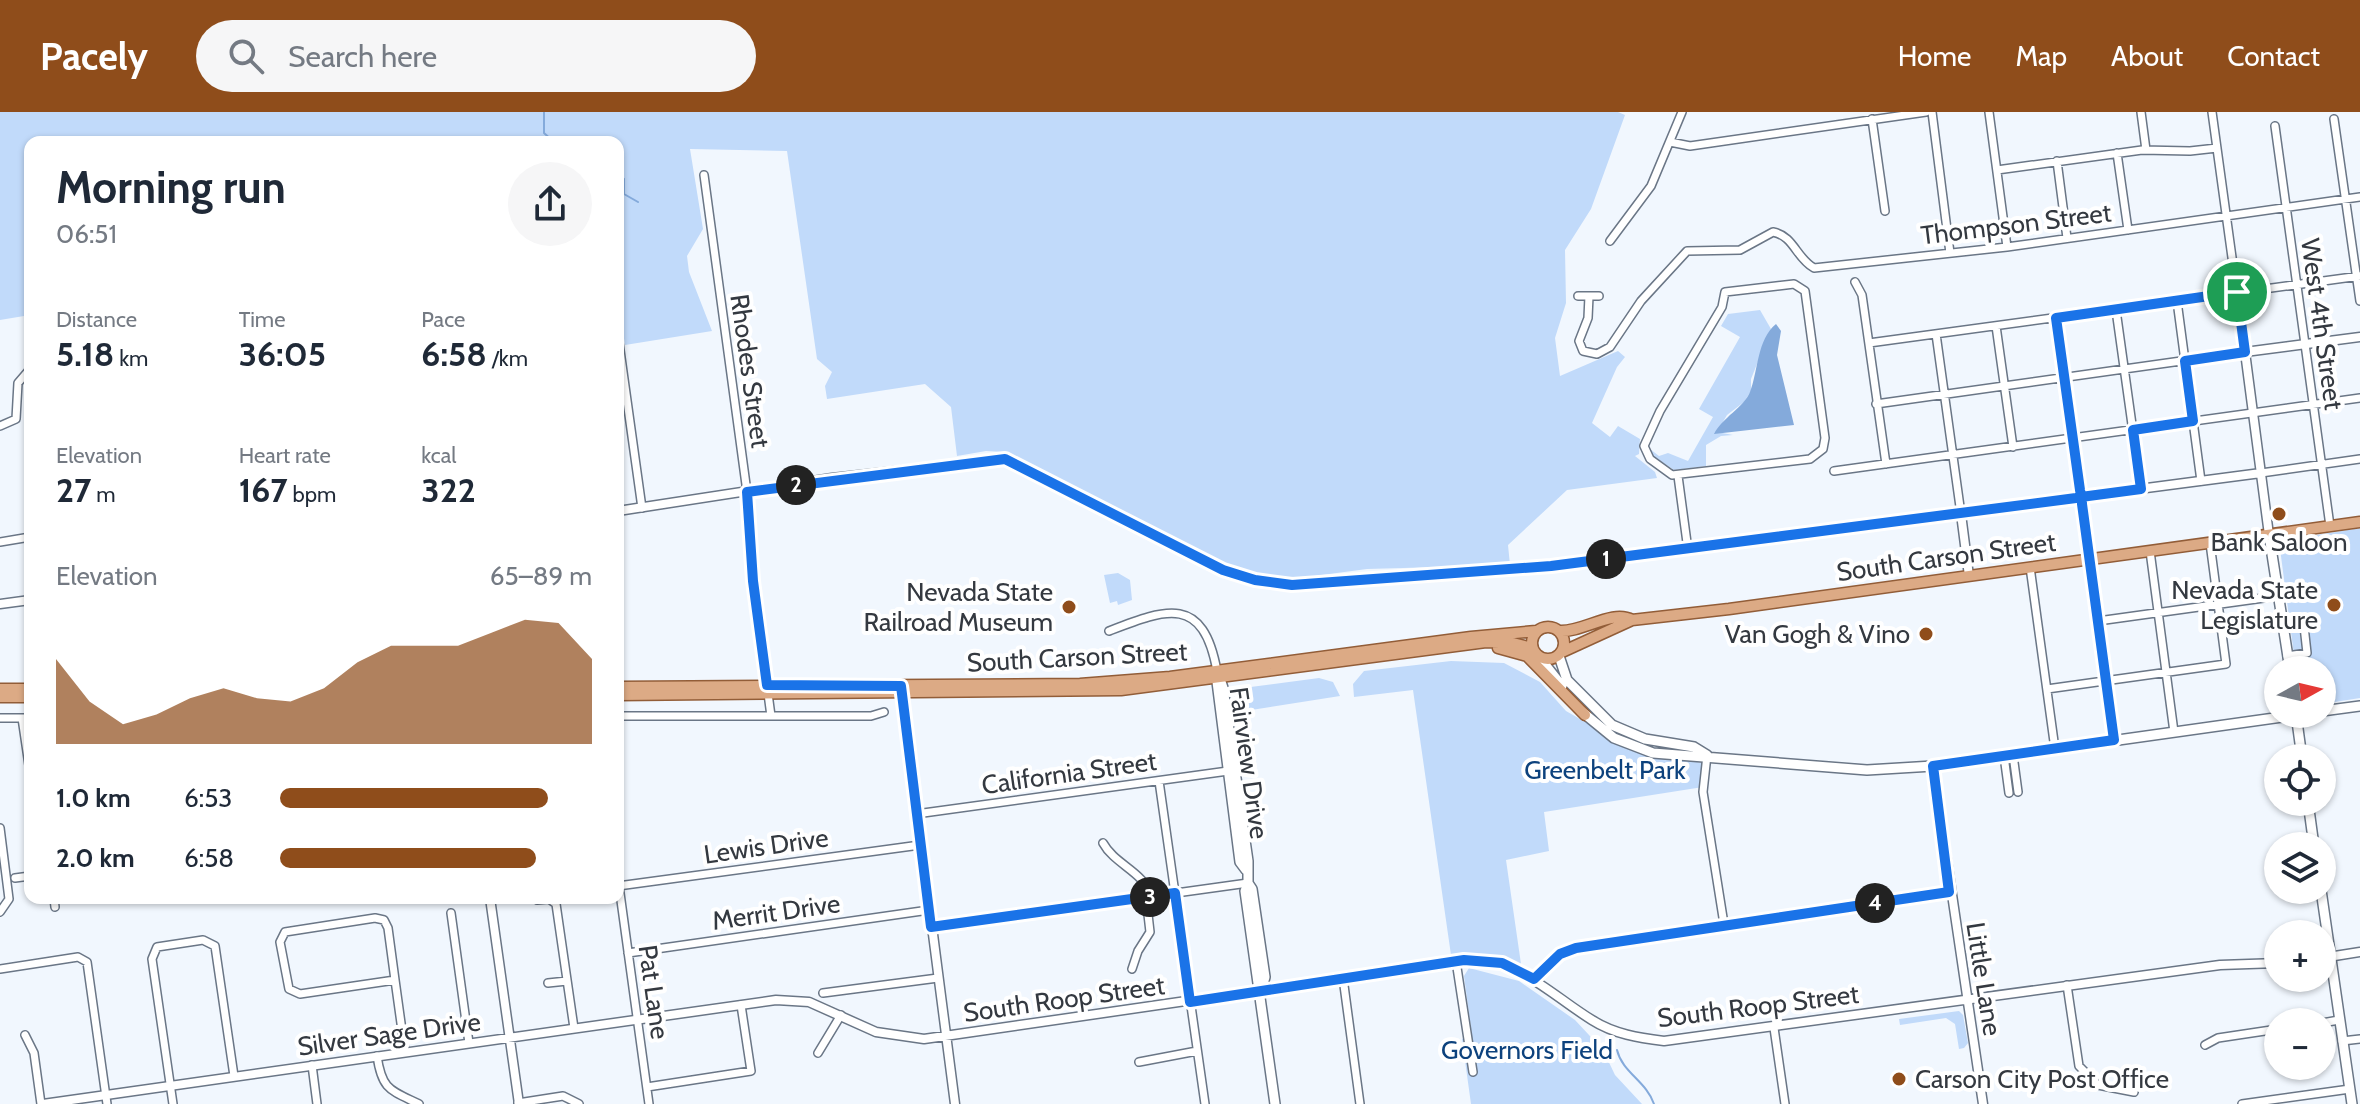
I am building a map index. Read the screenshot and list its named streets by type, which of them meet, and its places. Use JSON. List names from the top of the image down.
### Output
{
  "streets": {
    "main road": ["South Carson Street", "Fairview Drive"],
    "street": [
      "Thompson Street",
      "West 4th Street",
      "Rhodes Street",
      "California Street",
      "Lewis Drive",
      "Merrit Drive",
      "Little Lane",
      "Pat Lane",
      "South Roop Street",
      "Silver Sage Drive"
    ]
  },
  "crossings": [
    ["Thompson Street", "West 4th Street"],
    ["West 4th Street", "South Carson Street"],
    ["Rhodes Street", "South Carson Street"],
    ["South Carson Street", "Fairview Drive"],
    ["Fairview Drive", "California Street"],
    ["Fairview Drive", "South Roop Street"],
    ["Merrit Drive", "Pat Lane"],
    ["Little Lane", "South Roop Street"],
    ["Pat Lane", "Silver Sage Drive"],
    ["South Roop Street", "Silver Sage Drive"]
  ],
  "parks": ["Greenbelt Park", "Governors Field"],
  "places": [
    "Bank Saloon",
    "Nevada State Legislature",
    "Nevada State Railroad Museum",
    "Van Gogh & Vino",
    "Carson City Post Office"
  ],
  "north": "right",
  "page": {
    "header": "Pacely",
    "search": "Search here",
    "nav": [
      "Home",
      "Map",
      "About",
      "Contact"
    ],
    "heading": ["Morning run", "06:51"],
    "stats": [
      ["Distance", "5.18 km"],
      ["Time", "36:05"],
      ["Pace", "6:58 /km"],
      ["Elevation", "27 m"],
      ["Heart rate", "167 bpm"],
      ["kcal", "322"]
    ],
    "pins": [
      "2",
      "1",
      "3",
      "4"
    ],
    "chart": ["Elevation", "65–89 m"],
    "map_buttons": ["+", "−"],
    "list": [
      {
        "name": "1.0 km",
        "note": "6:53"
      },
      {
        "name": "2.0 km",
        "note": "6:58"
      }
    ]
  }
}
